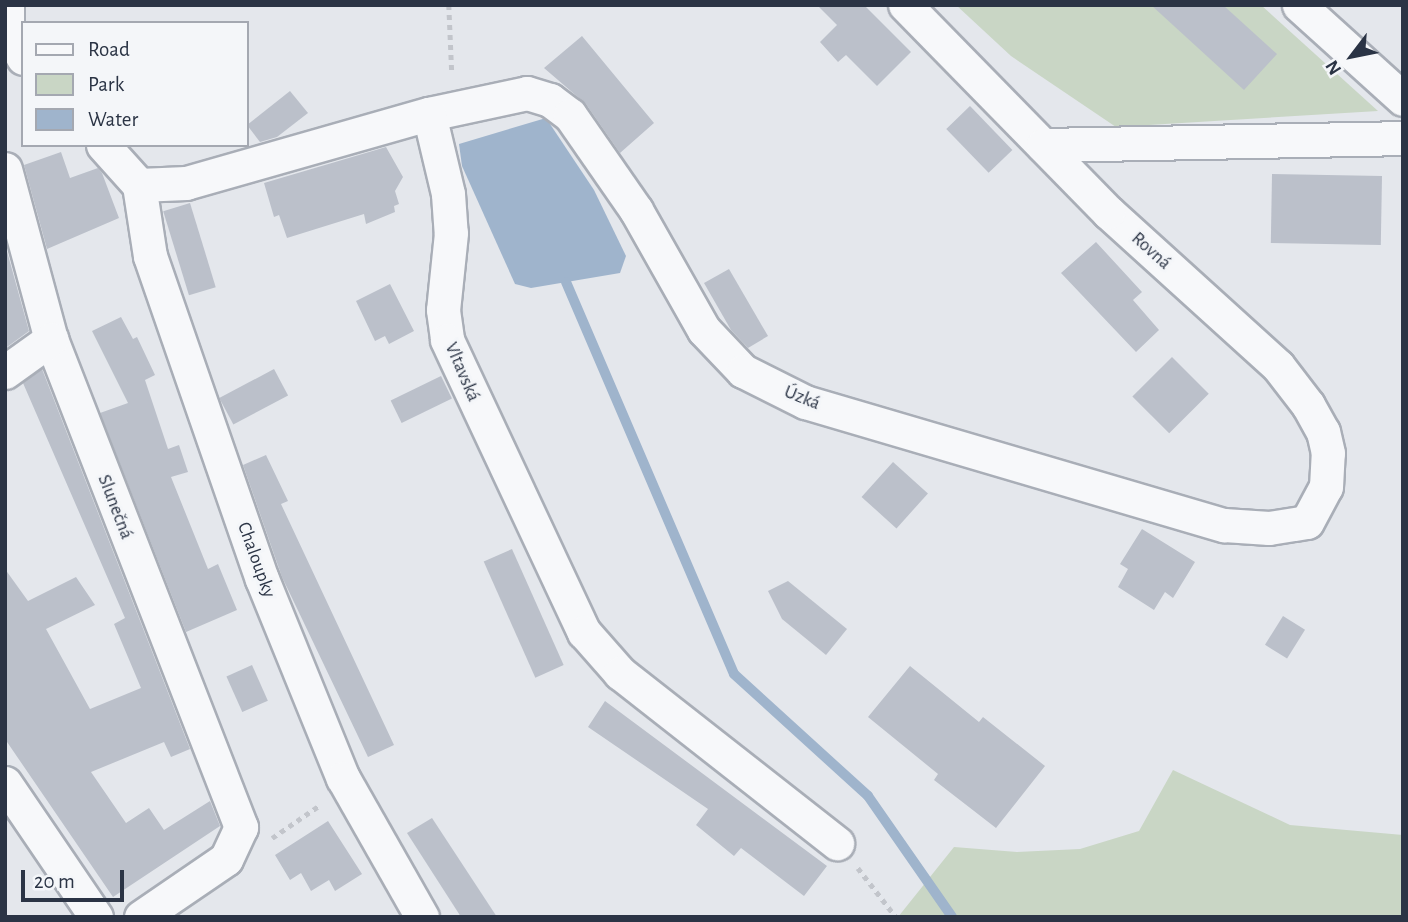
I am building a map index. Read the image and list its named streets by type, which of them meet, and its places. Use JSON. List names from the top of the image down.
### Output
{
  "streets": {
    "street": [
      "Rovná",
      "Vltavská",
      "Úzká",
      "Slunečná",
      "Chaloupky"
    ]
  },
  "crossings": [
    ["Rovná", "Úzká"],
    ["Vltavská", "Úzká"]
  ],
  "legend": ["Road", "Park", "Water"],
  "scale_bar": "20 m",
  "north": "bottom left"
}
